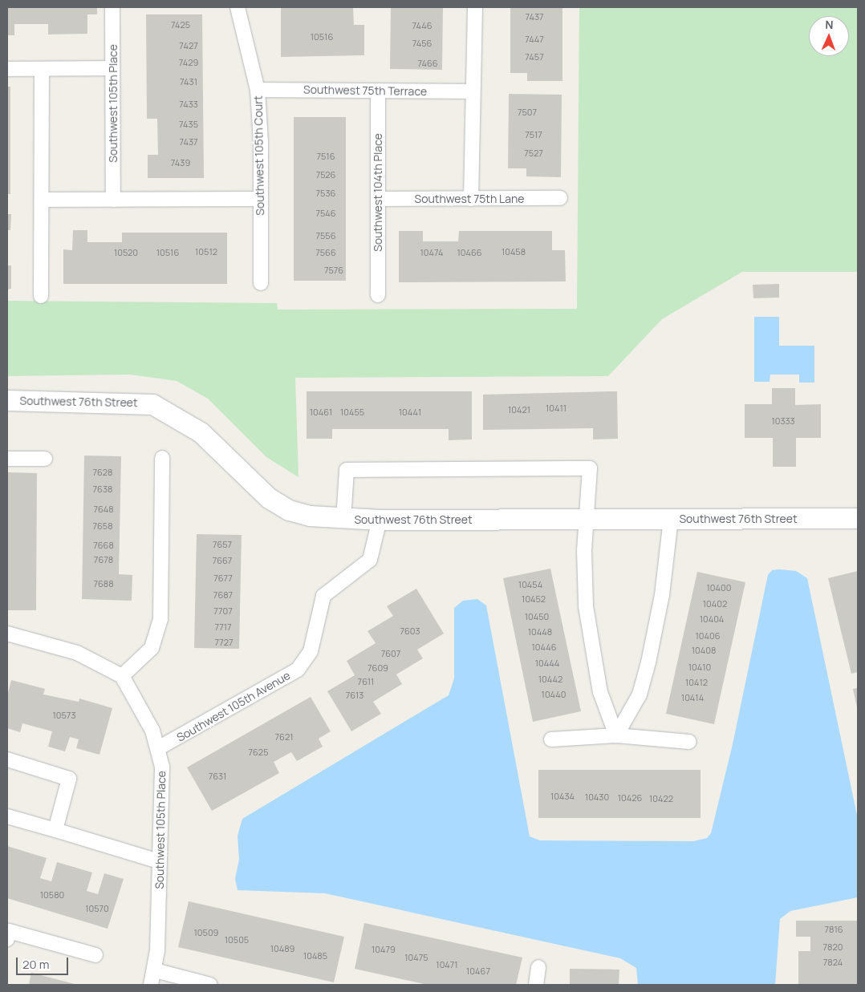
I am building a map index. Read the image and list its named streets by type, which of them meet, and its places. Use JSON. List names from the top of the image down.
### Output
{
  "streets": {
    "street": [
      "Southwest 75th Terrace",
      "Southwest 105th Place",
      "Southwest 105th Court",
      "Southwest 104th Place",
      "Southwest 75th Lane",
      "Southwest 76th Street",
      "Southwest 105th Avenue"
    ]
  },
  "crossings": [
    ["Southwest 75th Terrace", "Southwest 105th Court"],
    ["Southwest 75th Terrace", "Southwest 104th Place"],
    ["Southwest 105th Place", "Southwest 105th Avenue"],
    ["Southwest 104th Place", "Southwest 75th Lane"],
    ["Southwest 76th Street", "Southwest 105th Avenue"]
  ],
  "house_numbers": [
    "7437",
    "7425",
    "7446",
    "10516",
    "7447",
    "7456",
    "7427",
    "7457",
    "7429",
    "7466",
    "7431",
    "7433",
    "7507",
    "7435",
    "7517",
    "7437",
    "7527",
    "7516",
    "7439",
    "7526",
    "7536",
    "7546",
    "7556",
    "10512",
    "10458",
    "10520",
    "10516",
    "7566",
    "10474",
    "10466",
    "7576",
    "10411",
    "10421",
    "10461",
    "10455",
    "10441",
    "10333",
    "7628",
    "7638",
    "7648",
    "7658",
    "7657",
    "7668",
    "7678",
    "7667",
    "7677",
    "7688",
    "10454",
    "10400",
    "7687",
    "10452",
    "10402",
    "7707",
    "10450",
    "10404",
    "7717",
    "7603",
    "10448",
    "10406",
    "7727",
    "10446",
    "10408",
    "7607",
    "10444",
    "10410",
    "7609",
    "10442",
    "7611",
    "10412",
    "10440",
    "7613",
    "10414",
    "10573",
    "7621",
    "7625",
    "7631",
    "10434",
    "10430",
    "10426",
    "10422",
    "10580",
    "10570",
    "7816",
    "10509",
    "10505",
    "7820",
    "10489",
    "10479",
    "10485",
    "10475",
    "7824",
    "10471",
    "10467"
  ],
  "scale_bar": "20 m",
  "north": "top"
}
